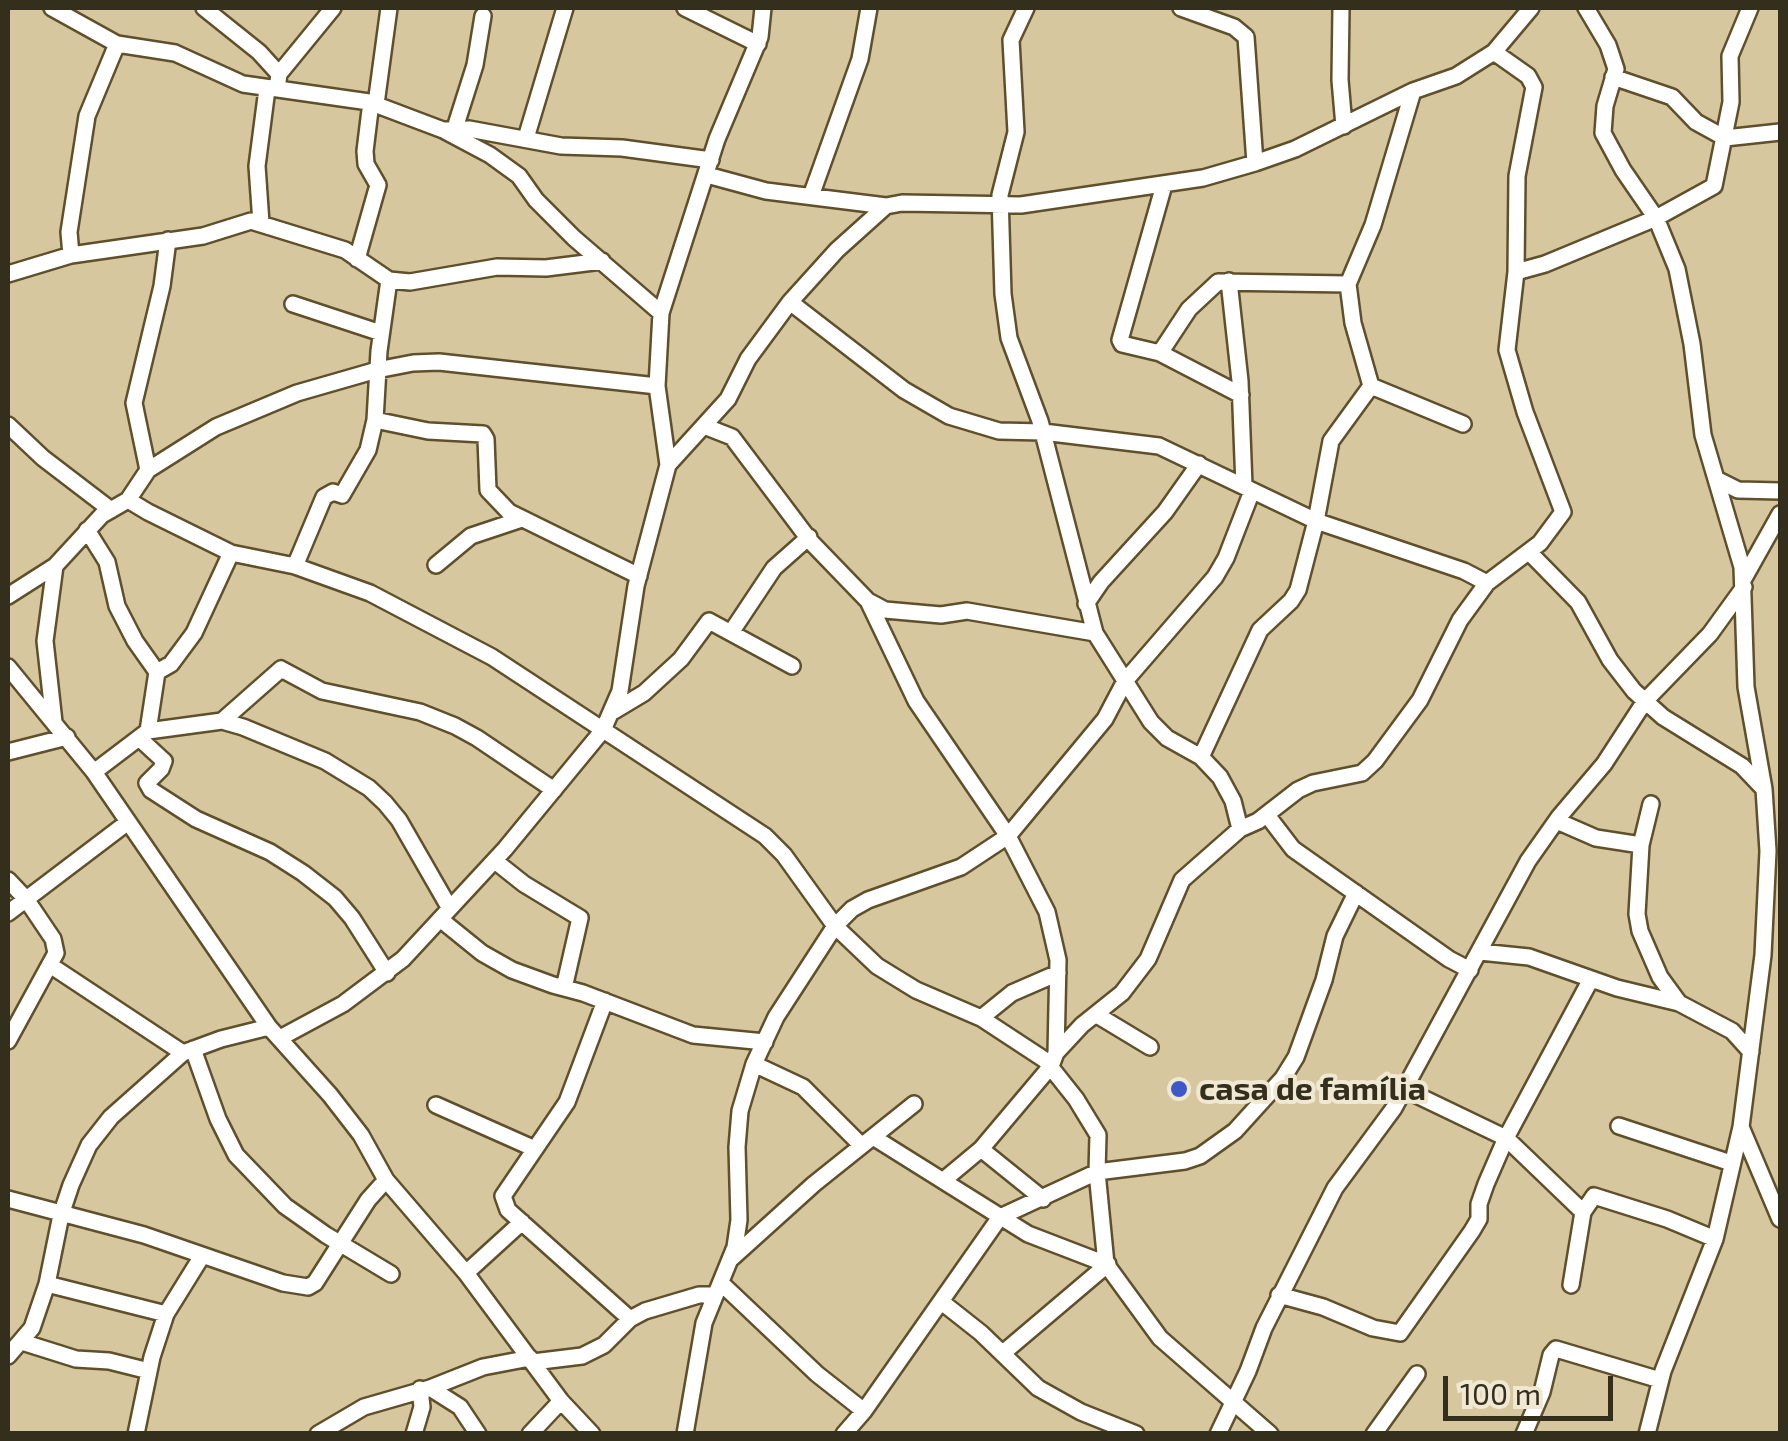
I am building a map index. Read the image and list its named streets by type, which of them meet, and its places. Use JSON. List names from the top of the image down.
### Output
{
  "places": ["casa de família"],
  "scale_bar": "100 m"
}
